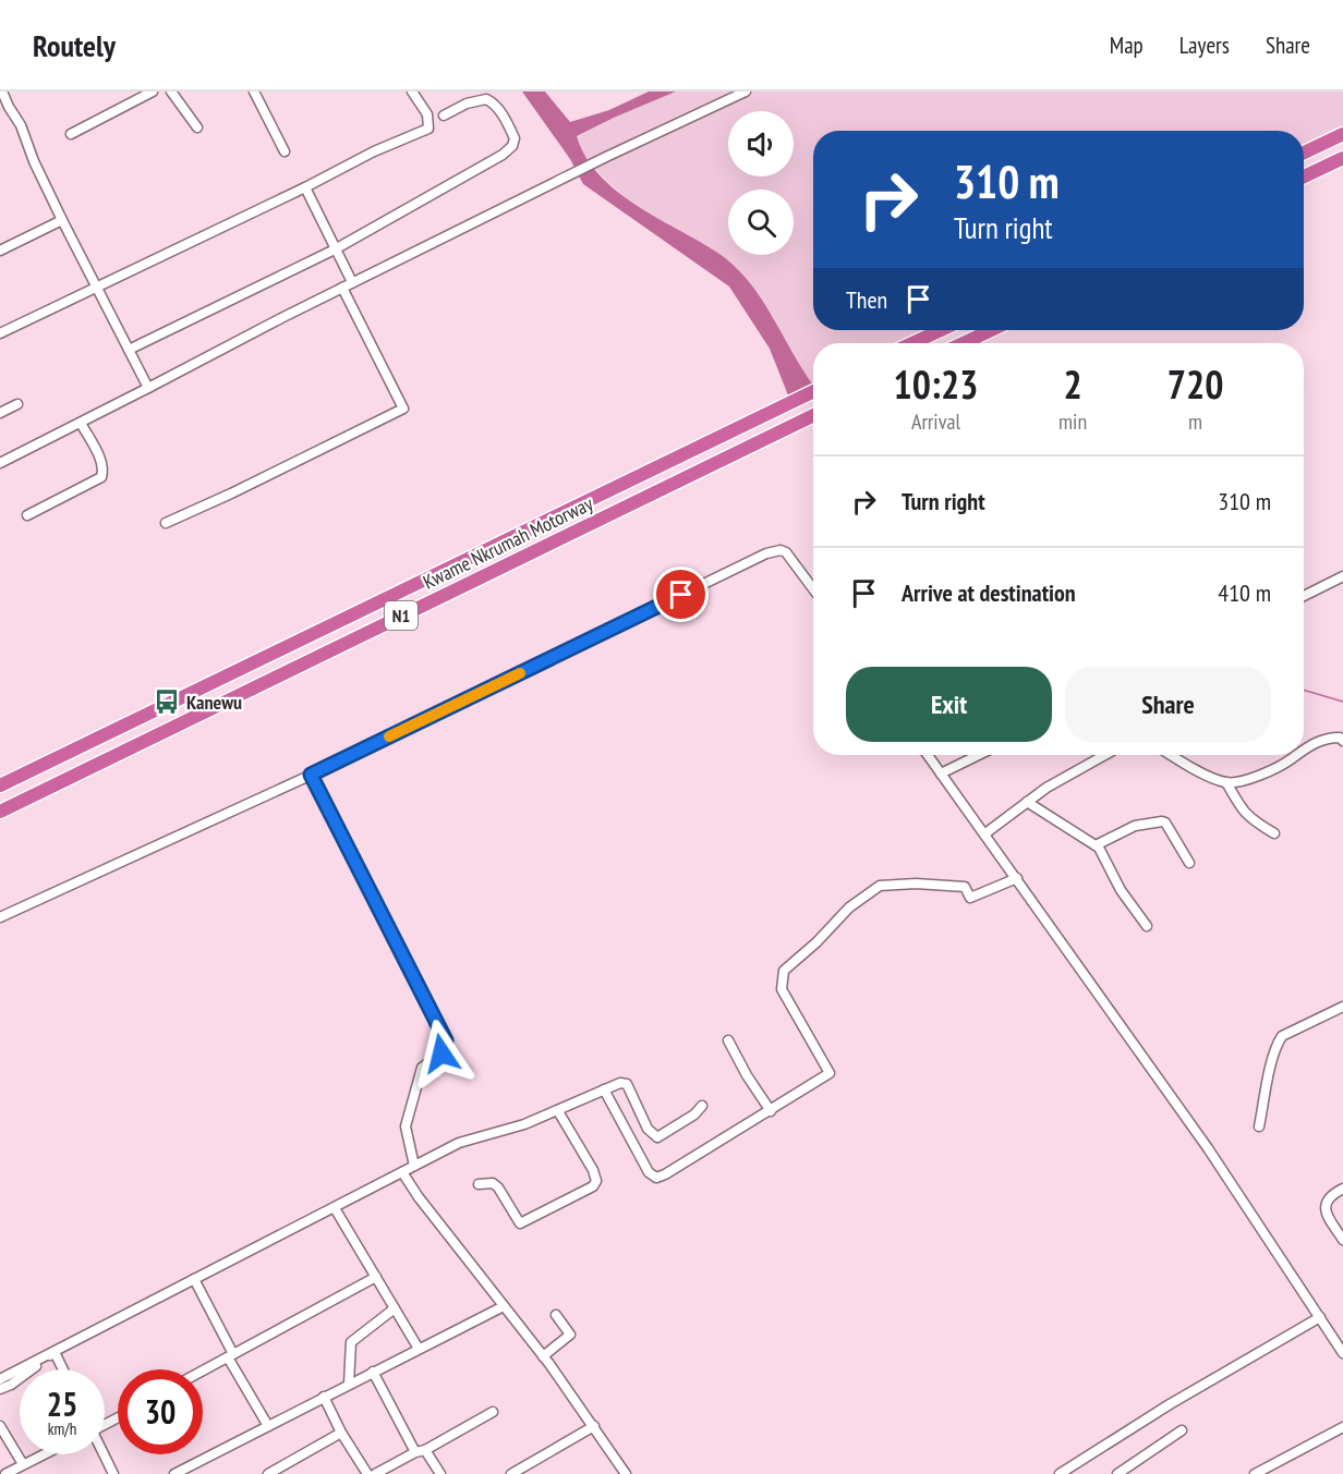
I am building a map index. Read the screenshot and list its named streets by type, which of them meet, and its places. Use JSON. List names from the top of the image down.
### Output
{
  "streets": {
    "highway": ["Kwame Nkrumah Motorway", "N1"]
  },
  "places": {
    "bus stop": ["Kanewu"]
  },
  "page": {
    "header": "Routely",
    "nav": ["Map", "Layers", "Share"],
    "turn": ["310 m", "Turn right"],
    "then": "Then",
    "eta": [
      "10:23",
      "Arrival",
      "2",
      "min",
      "720",
      "m"
    ],
    "list": [
      {
        "name": "Turn right",
        "value": "310 m"
      },
      {
        "name": "Arrive at destination",
        "value": "410 m"
      }
    ],
    "buttons": ["Exit", "Share"],
    "speed": "25 km/h",
    "limit": "30"
  }
}
